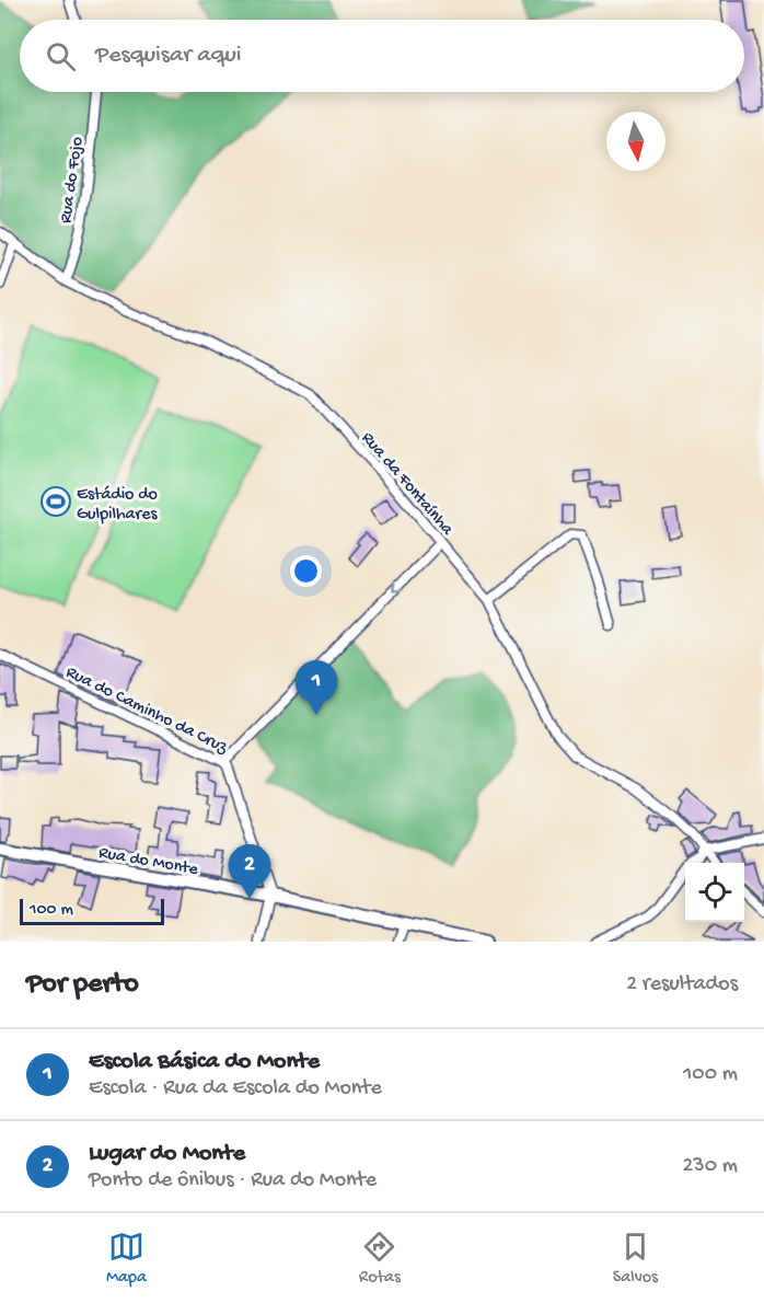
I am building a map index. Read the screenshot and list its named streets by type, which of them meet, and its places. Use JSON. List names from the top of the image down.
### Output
{
  "streets": {
    "street": [
      "Rua do Fojo",
      "Rua da Fontaínha",
      "Rua do Caminho da Cruz",
      "Rua do Monte"
    ]
  },
  "crossings": [
    ["Rua do Fojo", "Rua da Fontaínha"],
    ["Rua do Caminho da Cruz", "Rua do Monte"]
  ],
  "places": {
    "sports": ["Estádio do Gulpilhares"]
  },
  "scale_bar": "100 m",
  "north": "bottom",
  "page": {
    "search": "Pesquisar aqui",
    "pins": ["1", "2"],
    "scale": "100 m",
    "heading": ["Por perto", "2 resultados"],
    "list": [
      {
        "mark": "1",
        "name": "Escola Básica do Monte",
        "note": "Escola · Rua da Escola do Monte",
        "value": "100 m"
      },
      {
        "mark": "2",
        "name": "Lugar do Monte",
        "note": "Ponto de ônibus · Rua do Monte",
        "value": "230 m"
      }
    ],
    "nav": ["Mapa", "Rotas", "Salvos"]
  }
}
